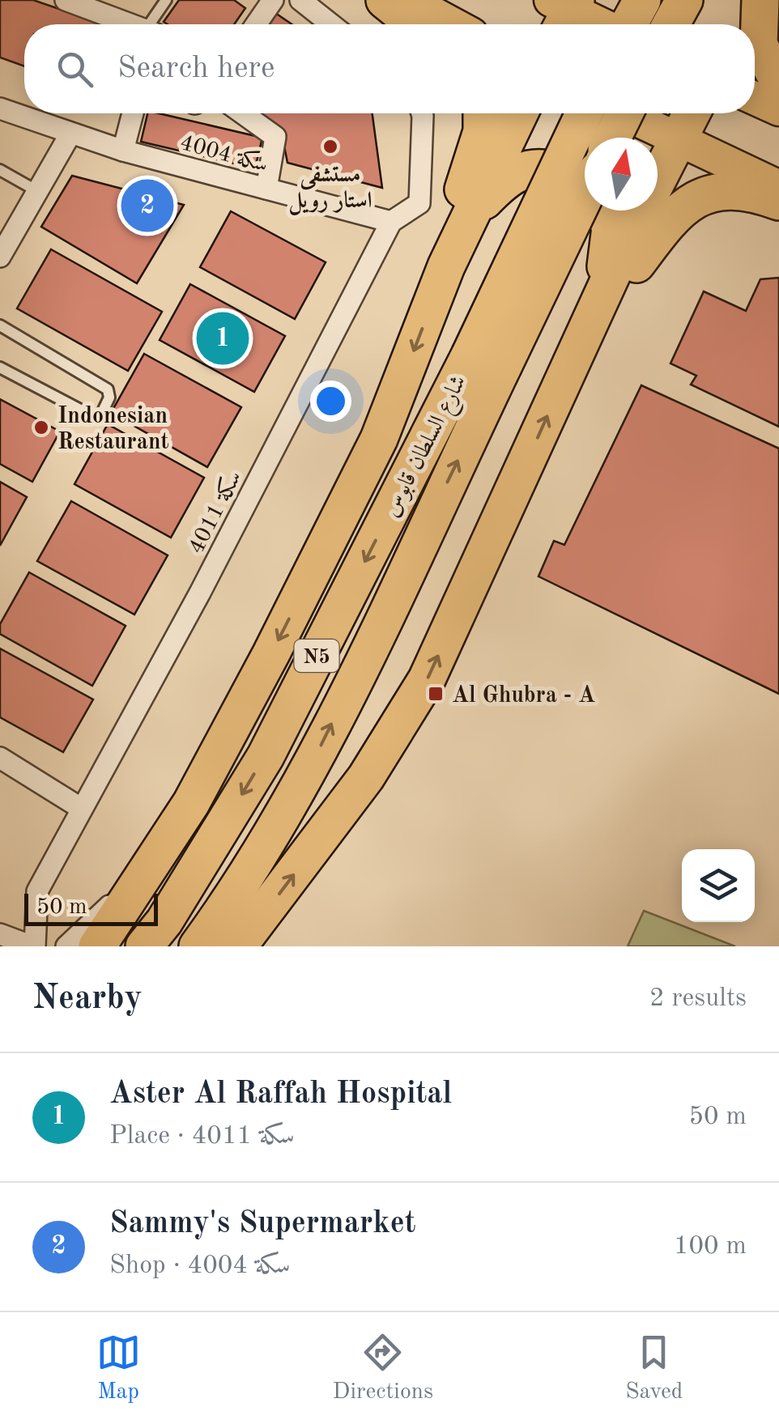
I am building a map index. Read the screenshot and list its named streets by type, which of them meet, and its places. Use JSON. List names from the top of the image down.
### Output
{
  "streets": {
    "highway": ["شارع السلطان قابوس", "N5"],
    "street": ["سكة 4004", "سكة 4011"]
  },
  "crossings": [
    ["سكة 4004", "سكة 4011"]
  ],
  "places": {
    "other": ["مستشفى استار رويل", "Indonesian Restaurant"],
    "transit": ["Al Ghubra - A"]
  },
  "scale_bar": "50 m",
  "north": "top",
  "page": {
    "search": "Search here",
    "pins": ["2", "1"],
    "scale": "50 m",
    "heading": ["Nearby", "2 results"],
    "list": [
      {
        "mark": "1",
        "name": "Aster Al Raffah Hospital",
        "note": "Place · سكة 4011",
        "value": "50 m"
      },
      {
        "mark": "2",
        "name": "Sammy's Supermarket",
        "note": "Shop · سكة 4004",
        "value": "100 m"
      }
    ],
    "nav": ["Map", "Directions", "Saved"]
  }
}
